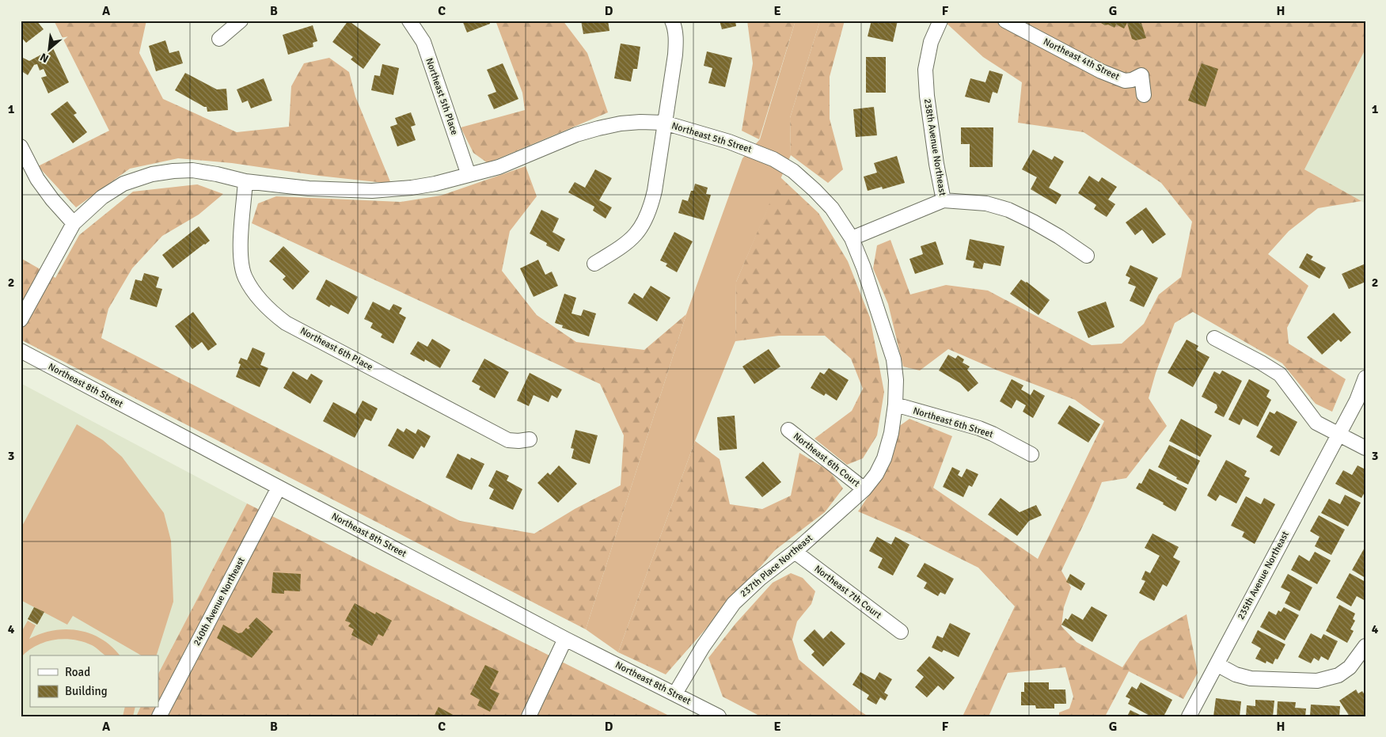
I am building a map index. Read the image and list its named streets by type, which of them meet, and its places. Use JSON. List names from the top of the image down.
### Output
{
  "streets": {
    "street": [
      "Northeast 4th Street",
      "Northeast 5th Place",
      "Northeast 5th Street",
      "238th Avenue Northeast",
      "Northeast 6th Place",
      "Northeast 8th Street",
      "Northeast 6th Street",
      "Northeast 6th Court",
      "237th Place Northeast",
      "235th Avenue Northeast",
      "Northeast 7th Court",
      "240th Avenue Northeast"
    ]
  },
  "crossings": [
    ["Northeast 5th Place", "Northeast 5th Street"],
    ["Northeast 5th Street", "238th Avenue Northeast"],
    ["Northeast 5th Street", "Northeast 6th Place"],
    ["Northeast 5th Street", "Northeast 6th Street"],
    ["Northeast 5th Street", "Northeast 6th Court"],
    ["Northeast 5th Street", "237th Place Northeast"],
    ["Northeast 8th Street", "237th Place Northeast"],
    ["Northeast 8th Street", "240th Avenue Northeast"],
    ["Northeast 6th Court", "237th Place Northeast"],
    ["237th Place Northeast", "Northeast 7th Court"]
  ],
  "legend": ["Road", "Building"],
  "north": "bottom left",
  "grid": {
    "columns": [
      "A",
      "B",
      "C",
      "D",
      "E",
      "F",
      "G",
      "H"
    ],
    "rows": [
      "1",
      "2",
      "3",
      "4"
    ]
  }
}
